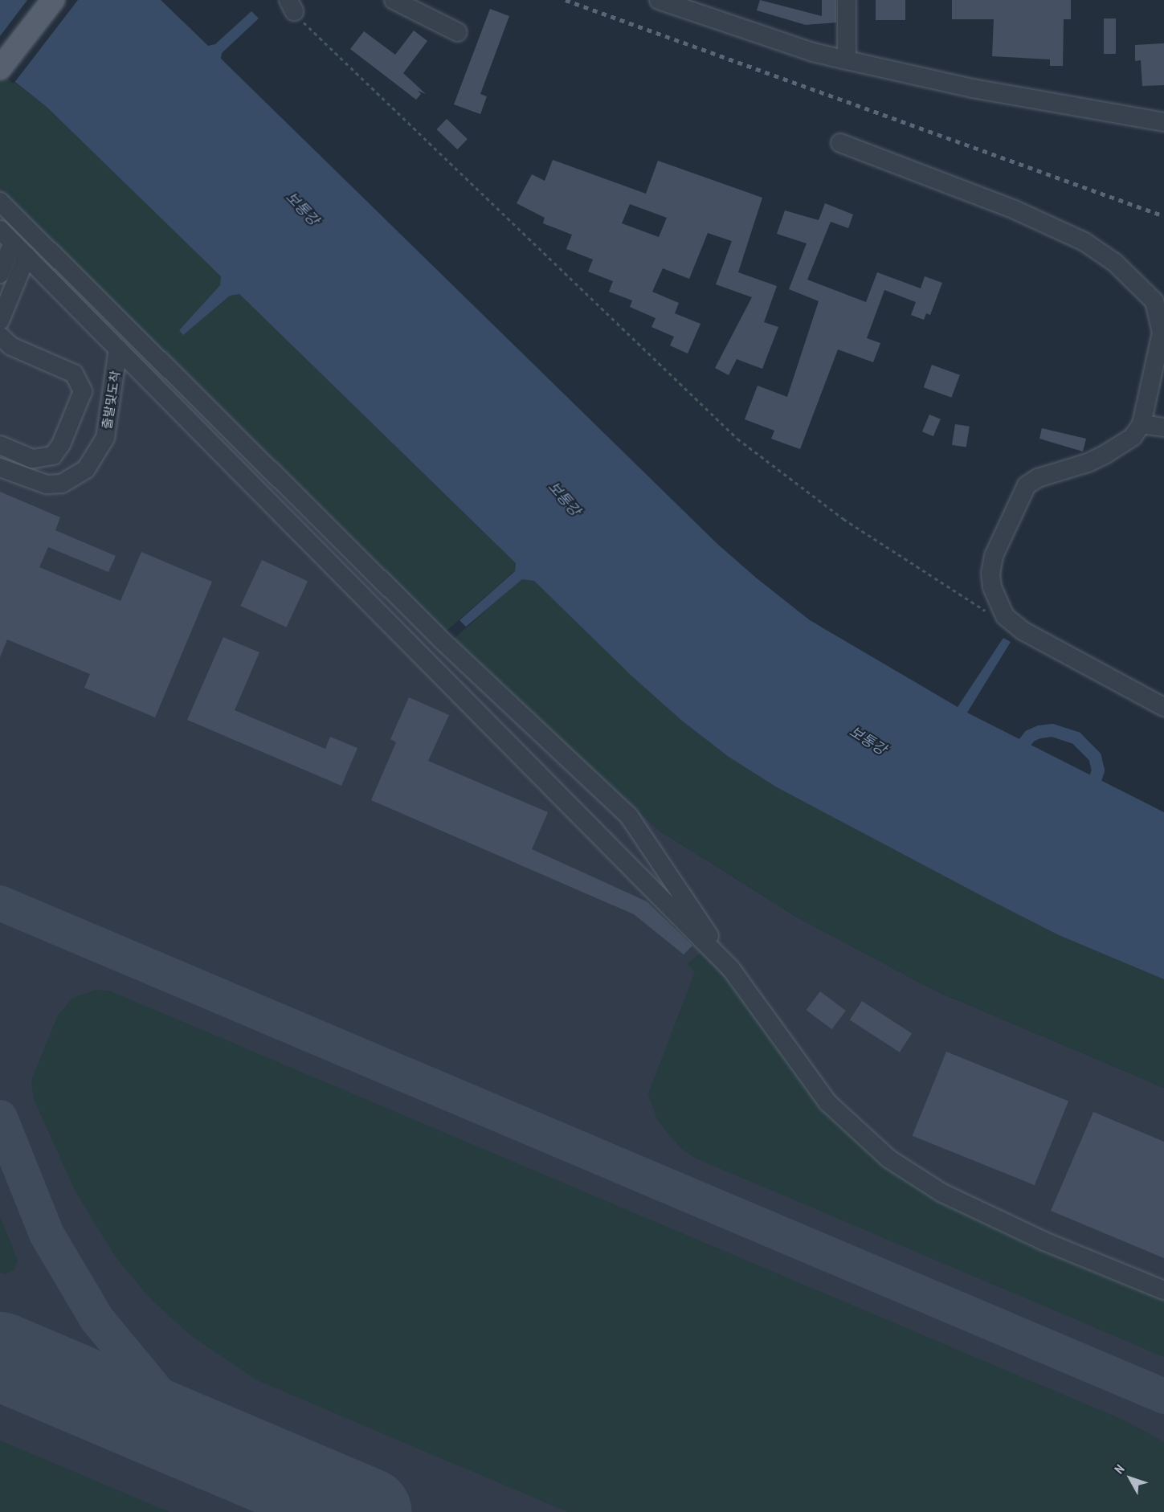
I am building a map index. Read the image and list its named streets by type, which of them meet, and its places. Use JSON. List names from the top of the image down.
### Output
{
  "streets": {
    "street": ["출발및도착"]
  },
  "water": ["보통강"],
  "north": "top left"
}
